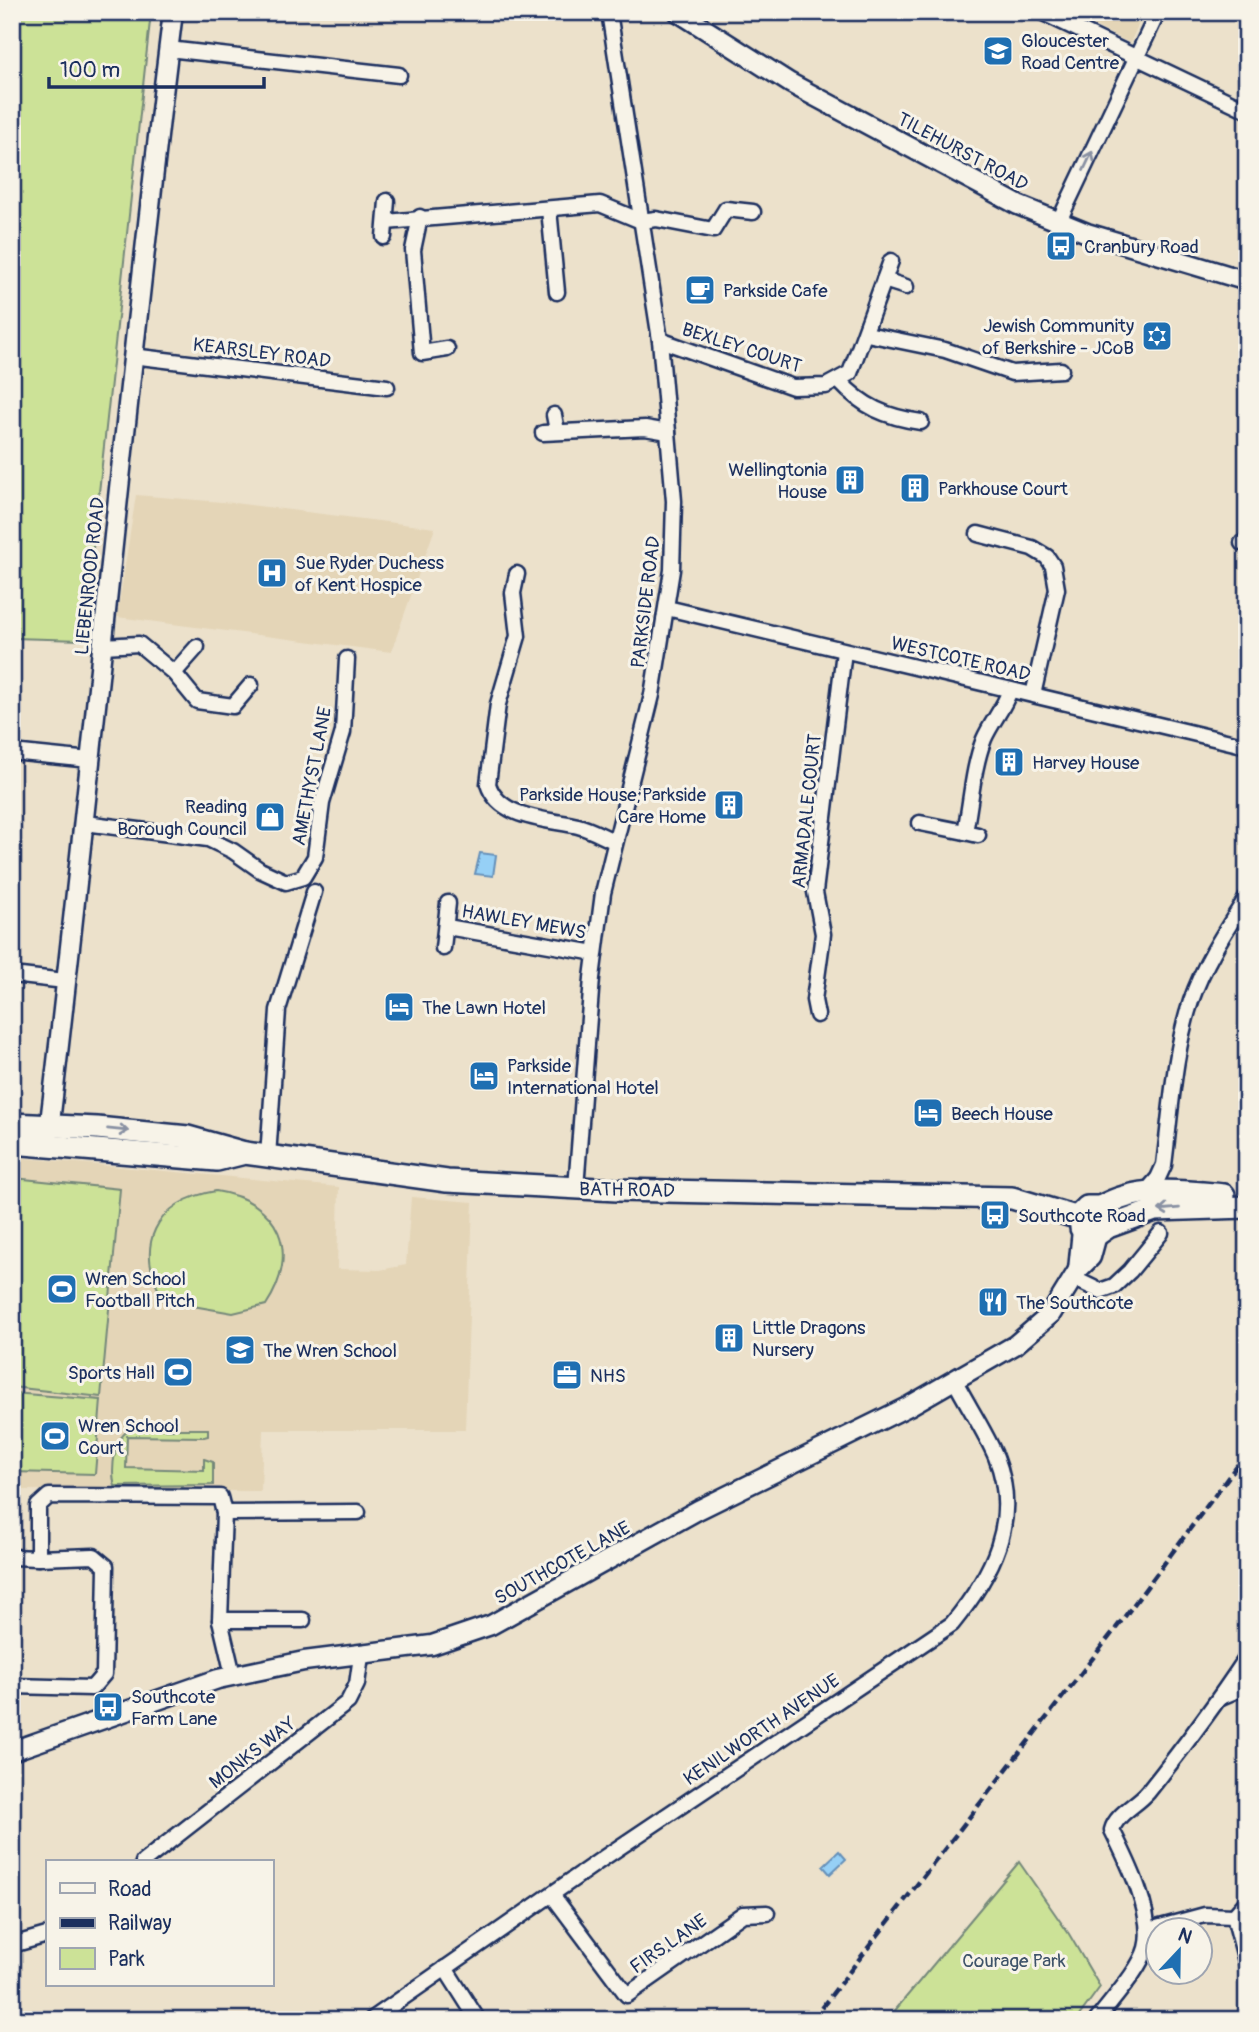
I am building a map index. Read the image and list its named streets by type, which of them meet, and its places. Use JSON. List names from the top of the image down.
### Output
{
  "streets": {
    "main road": ["BATH ROAD"],
    "street": [
      "TILEHURST ROAD",
      "BEXLEY COURT",
      "KEARSLEY ROAD",
      "LIEBENROOD ROAD",
      "PARKSIDE ROAD",
      "WESTCOTE ROAD",
      "AMETHYST LANE",
      "ARMADALE COURT",
      "HAWLEY MEWS",
      "SOUTHCOTE LANE",
      "KENILWORTH AVENUE",
      "MONKS WAY",
      "FIRS LANE"
    ]
  },
  "crossings": [
    ["BEXLEY COURT", "PARKSIDE ROAD"],
    ["KEARSLEY ROAD", "LIEBENROOD ROAD"],
    ["LIEBENROOD ROAD", "AMETHYST LANE"],
    ["LIEBENROOD ROAD", "BATH ROAD"],
    ["PARKSIDE ROAD", "WESTCOTE ROAD"],
    ["PARKSIDE ROAD", "HAWLEY MEWS"],
    ["PARKSIDE ROAD", "BATH ROAD"],
    ["WESTCOTE ROAD", "ARMADALE COURT"],
    ["BATH ROAD", "SOUTHCOTE LANE"],
    ["SOUTHCOTE LANE", "KENILWORTH AVENUE"],
    ["SOUTHCOTE LANE", "MONKS WAY"],
    ["KENILWORTH AVENUE", "FIRS LANE"]
  ],
  "parks": ["Courage Park"],
  "places": {
    "school or university": ["Gloucester Road Centre", "The Wren School"],
    "bus stop": ["Cranbury Road", "Southcote Road", "Southcote Farm Lane"],
    "cafe": ["Parkside Cafe"],
    "synagogue": ["Jewish Community of Berkshire - JCoB"],
    "building": [
      "Wellingtonia House",
      "Parkhouse Court",
      "Harvey House",
      "Parkside House;Parkside Care Home",
      "Little Dragons Nursery"
    ],
    "hospital": ["Sue Ryder Duchess of Kent Hospice"],
    "shop": ["Reading Borough Council"],
    "hotel": ["The Lawn Hotel", "Parkside International Hotel", "Beech House"],
    "sports": ["Wren School Football Pitch", "Sports Hall", "Wren School Court"],
    "restaurant": ["The Southcote"],
    "office": ["NHS"]
  },
  "legend": ["Road", "Railway", "Park"],
  "scale_bar": "100 m",
  "north": "top"
}
